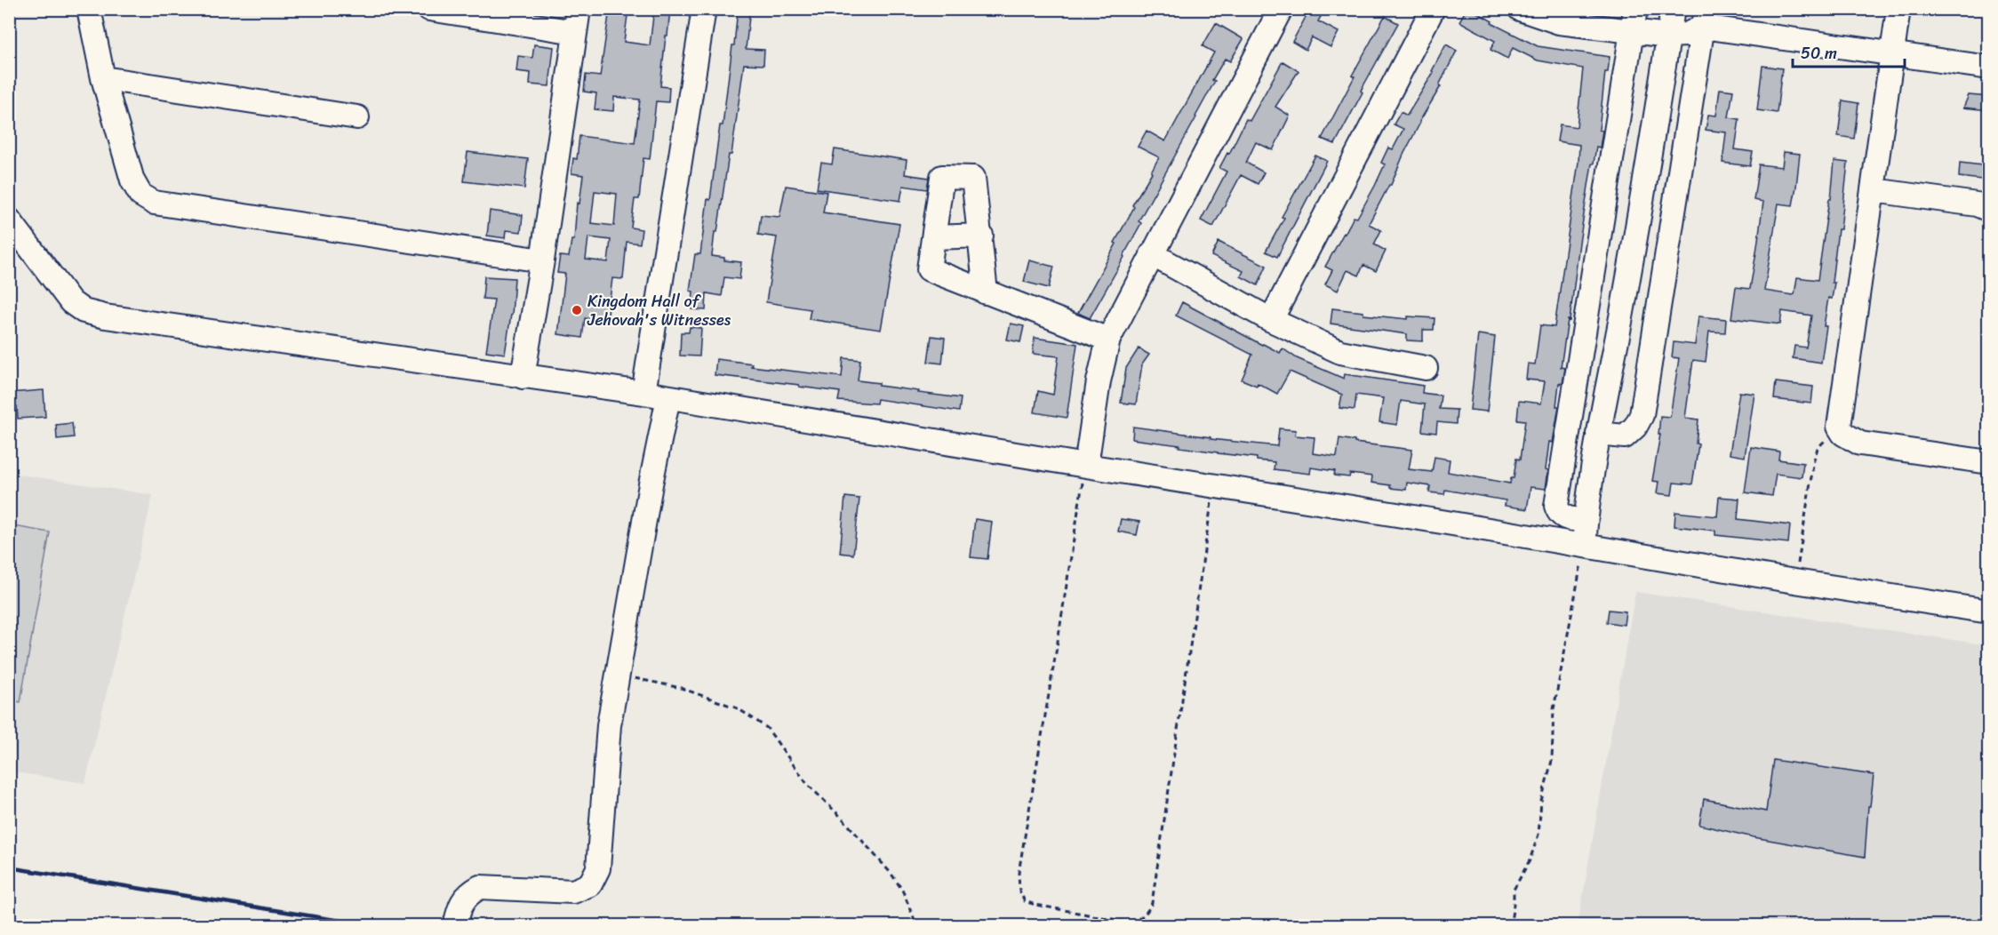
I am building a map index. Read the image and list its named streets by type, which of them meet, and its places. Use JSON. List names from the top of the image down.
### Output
{
  "places": ["Kingdom Hall of Jehovah's Witnesses"],
  "scale_bar": "50 m"
}
